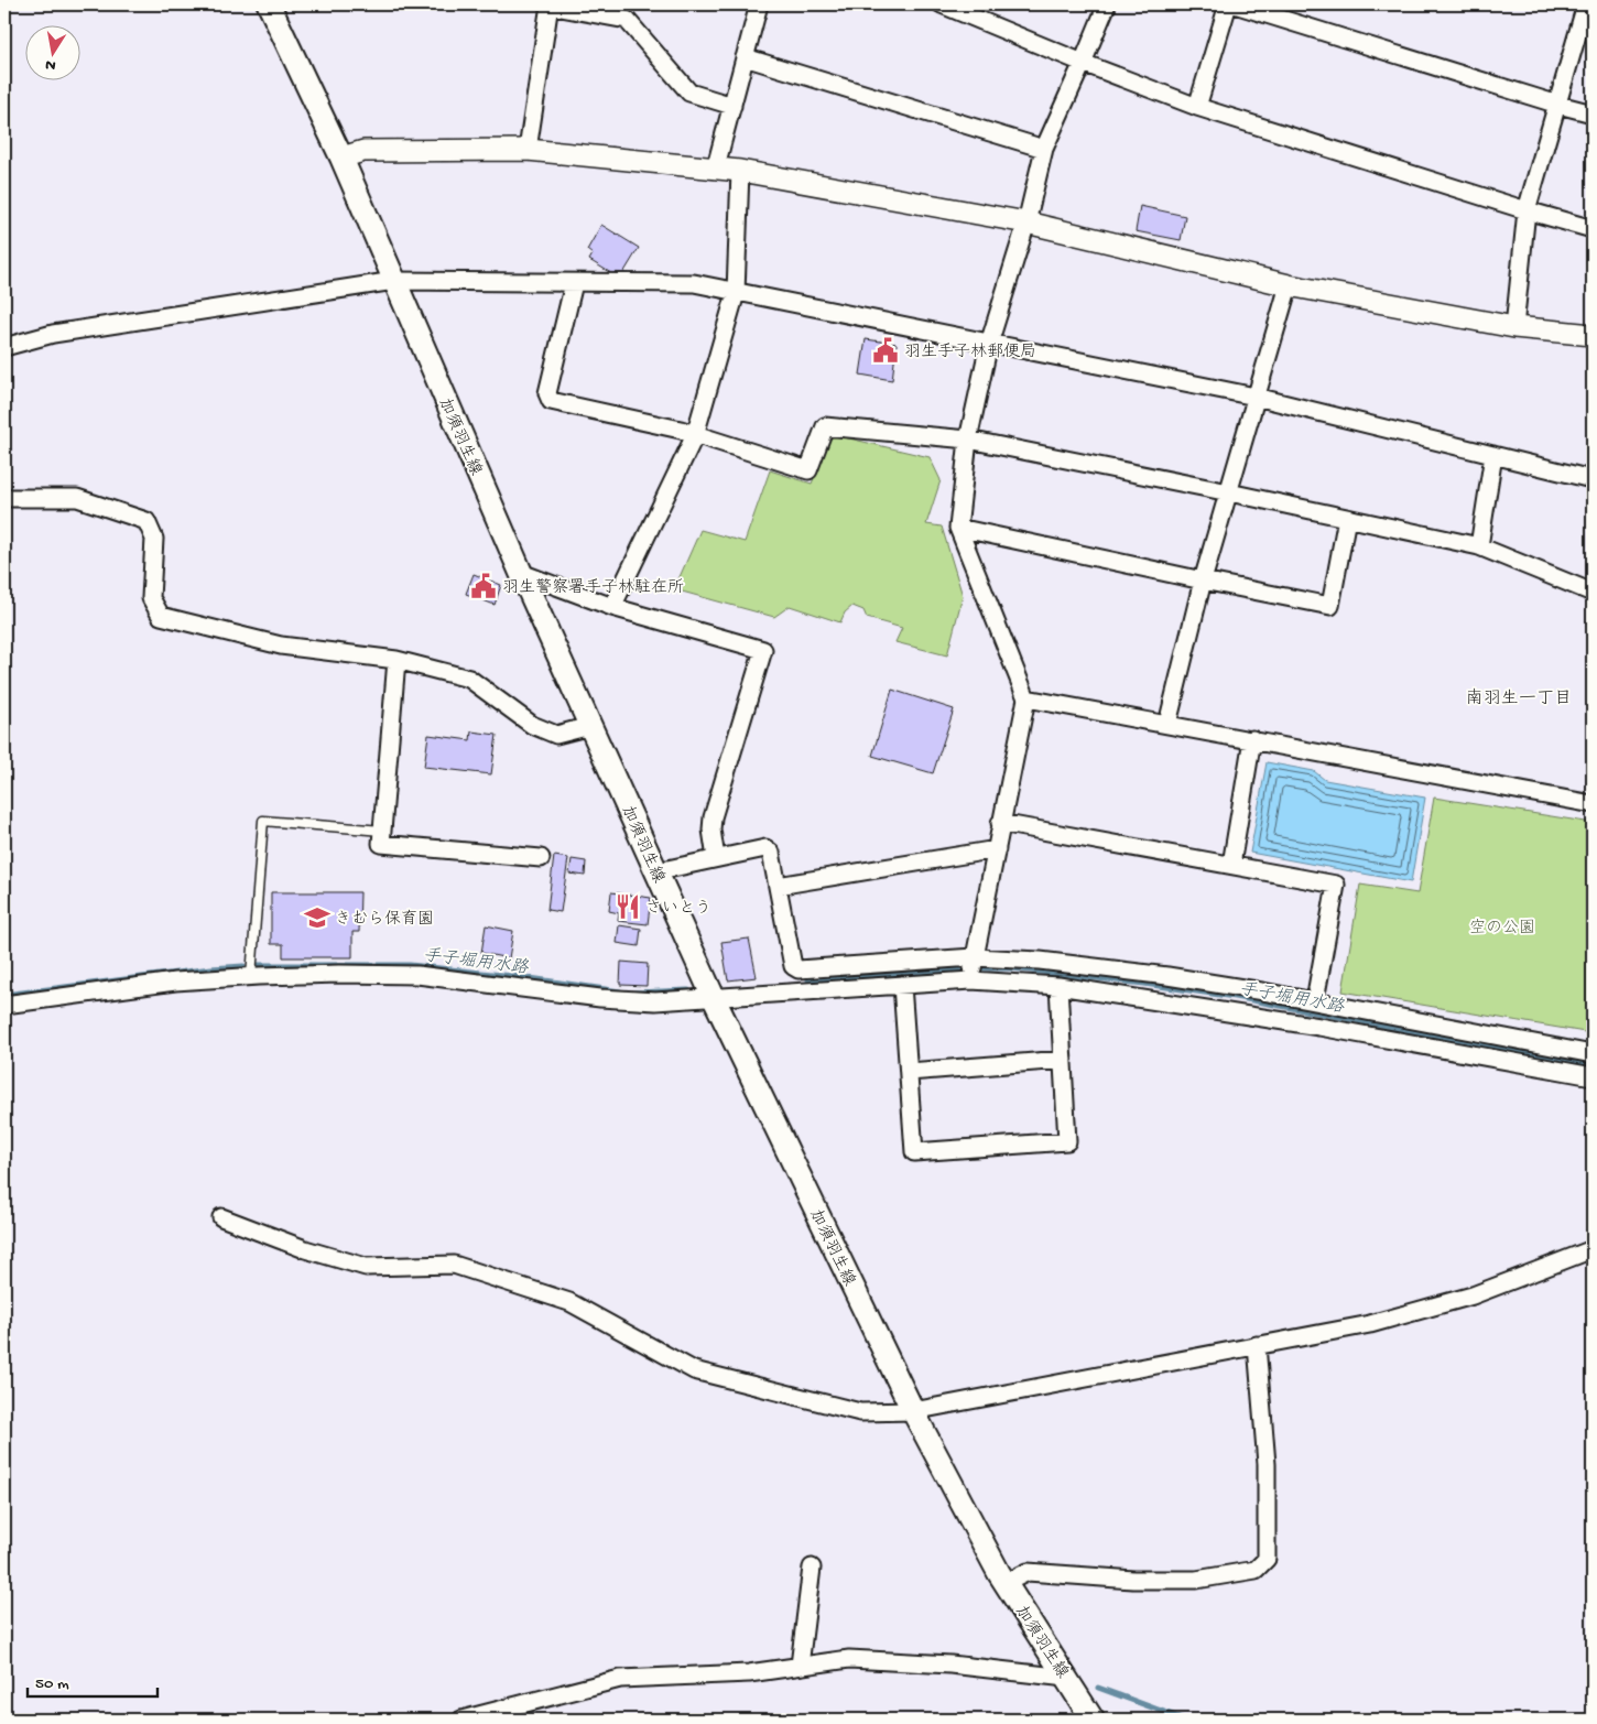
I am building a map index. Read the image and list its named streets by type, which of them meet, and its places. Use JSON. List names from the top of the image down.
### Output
{
  "streets": {
    "main road": ["加須羽生線"]
  },
  "districts": ["南羽生一丁目"],
  "water": ["手子堀用水路"],
  "parks": ["空の公園"],
  "places": {
    "public building": ["羽生手子林郵便局", "羽生警察署手子林駐在所"],
    "restaurant": ["さいとう"],
    "school or university": ["きむら保育園"]
  },
  "scale_bar": "50 m",
  "north": "bottom"
}
